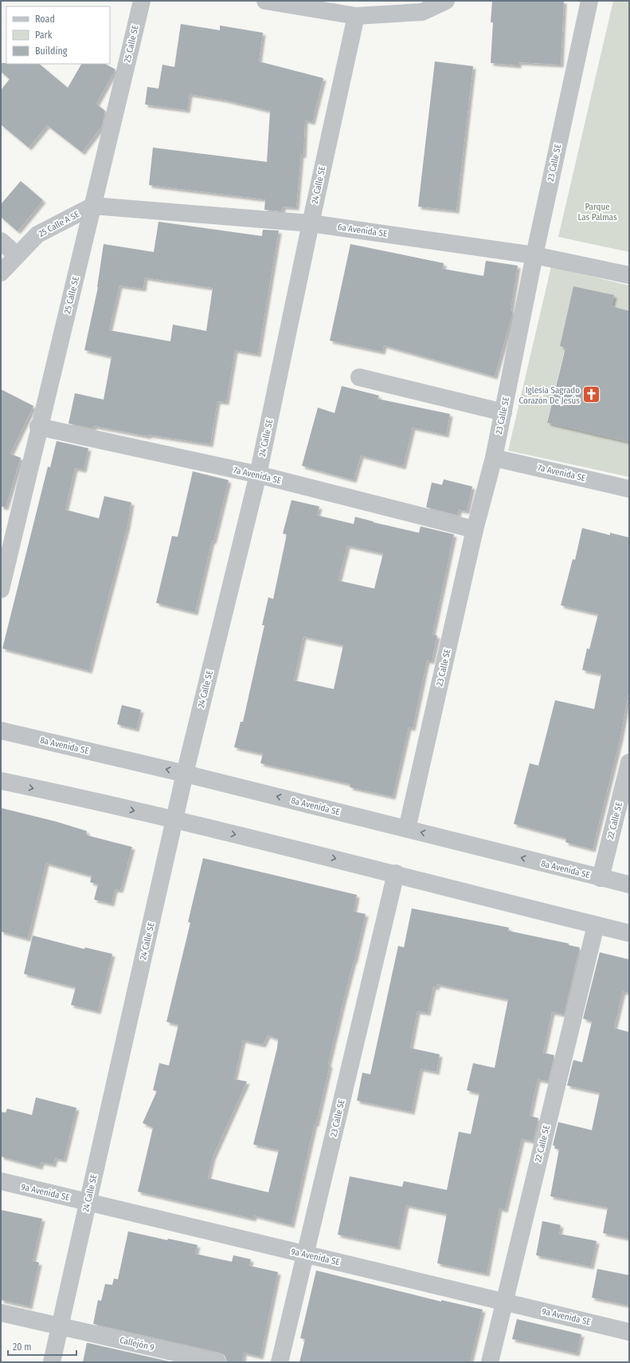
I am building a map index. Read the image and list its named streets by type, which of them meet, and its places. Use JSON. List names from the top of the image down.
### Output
{
  "streets": {
    "street": [
      "25 Calle SE",
      "23 Calle SE",
      "24 Calle SE",
      "25 Calle A SE",
      "6a Avenida SE",
      "7a Avenida SE",
      "8a Avenida SE",
      "22 Calle SE",
      "9a Avenida SE",
      "Callejón 9"
    ]
  },
  "crossings": [
    ["25 Calle SE", "25 Calle A SE"],
    ["25 Calle SE", "6a Avenida SE"],
    ["25 Calle SE", "7a Avenida SE"],
    ["23 Calle SE", "6a Avenida SE"],
    ["23 Calle SE", "7a Avenida SE"],
    ["23 Calle SE", "8a Avenida SE"],
    ["23 Calle SE", "9a Avenida SE"],
    ["24 Calle SE", "6a Avenida SE"],
    ["24 Calle SE", "7a Avenida SE"],
    ["24 Calle SE", "8a Avenida SE"],
    ["24 Calle SE", "9a Avenida SE"],
    ["24 Calle SE", "Callejón 9"],
    ["25 Calle A SE", "6a Avenida SE"],
    ["8a Avenida SE", "22 Calle SE"],
    ["22 Calle SE", "9a Avenida SE"]
  ],
  "parks": ["Parque Las Palmas"],
  "places": {
    "church": ["Iglesia Sagrado Corazón De Jesús"]
  },
  "legend": ["Road", "Park", "Building"],
  "scale_bar": "20 m"
}
